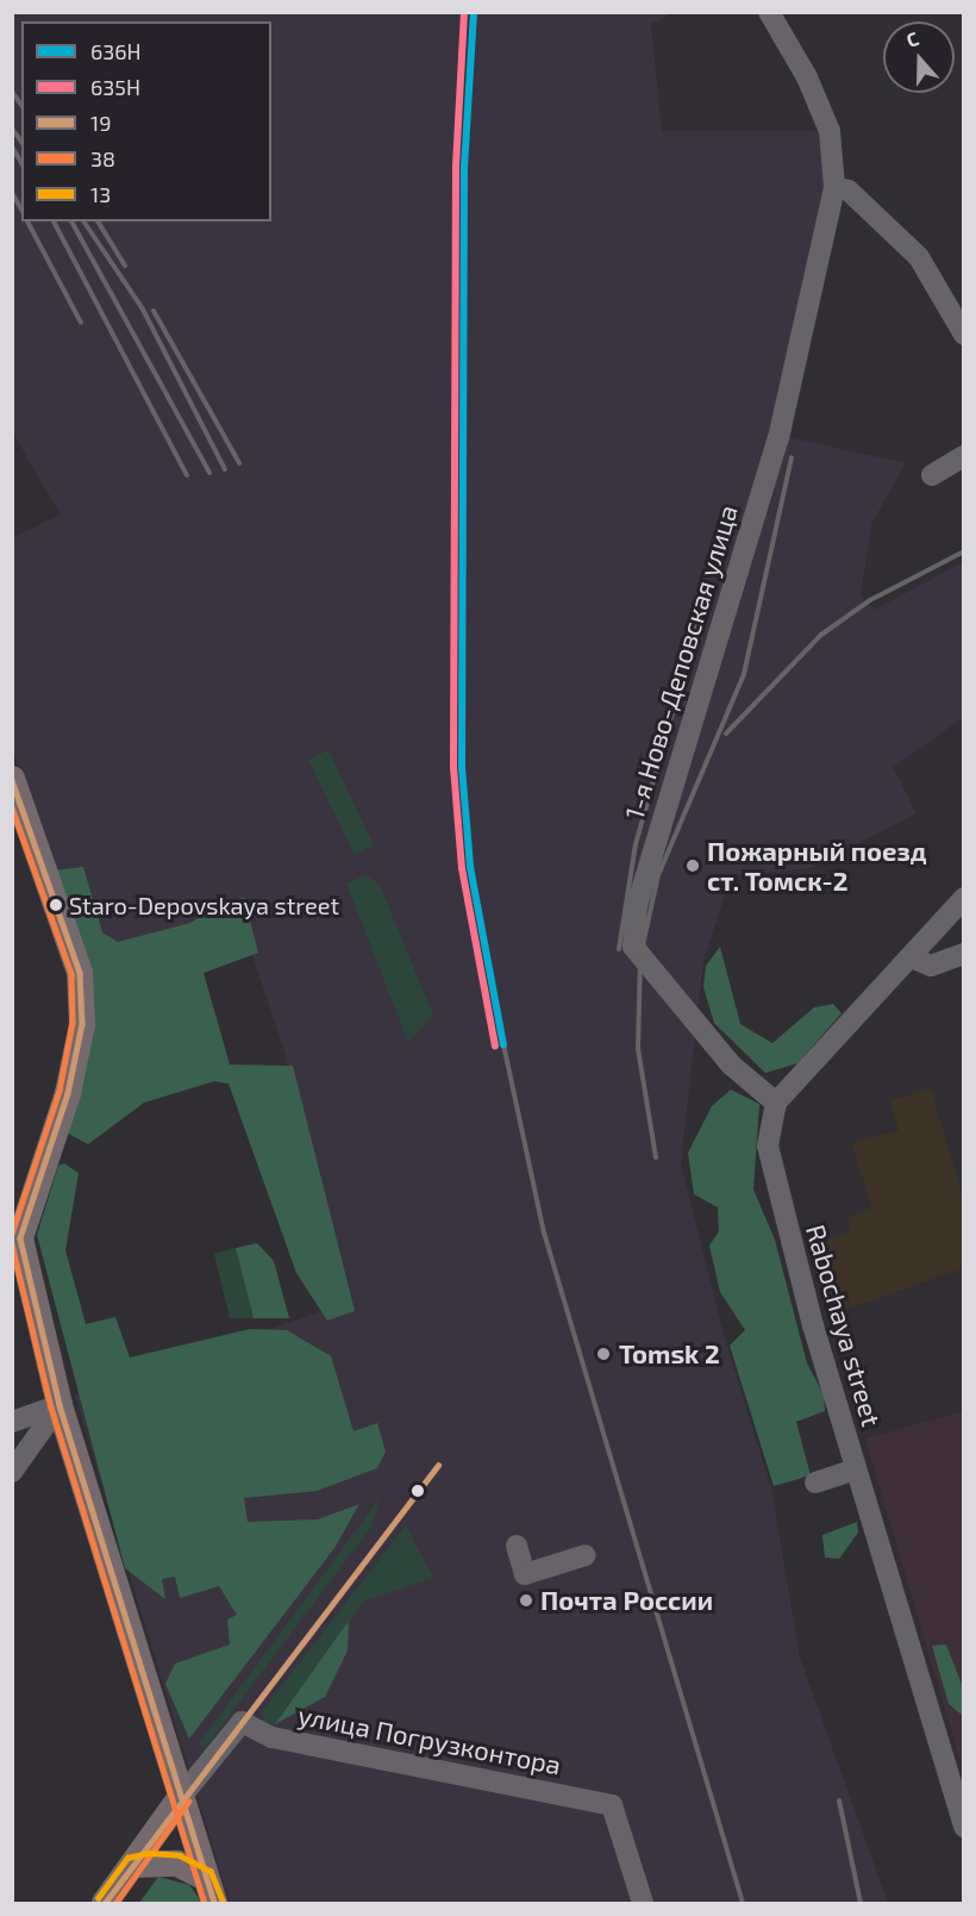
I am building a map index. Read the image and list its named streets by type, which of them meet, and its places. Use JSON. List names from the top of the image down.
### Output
{
  "streets": {
    "street": ["1-я Ново-Деповская улица", "Rabochaya street", "улица Погрузконтора"]
  },
  "crossings": [
    ["1-я Ново-Деповская улица", "Rabochaya street"]
  ],
  "places": [
    "Пожарный поезд ст. Томск-2",
    "Staro-Depovskaya street",
    "Tomsk 2",
    "Почта России"
  ],
  "lines": [
    "transit line 636Н",
    "transit line 635Н",
    "transit line 19",
    "transit line 38",
    "transit line 13"
  ],
  "legend": [
    "636Н",
    "635Н",
    "19",
    "38",
    "13"
  ],
  "north": "top"
}
